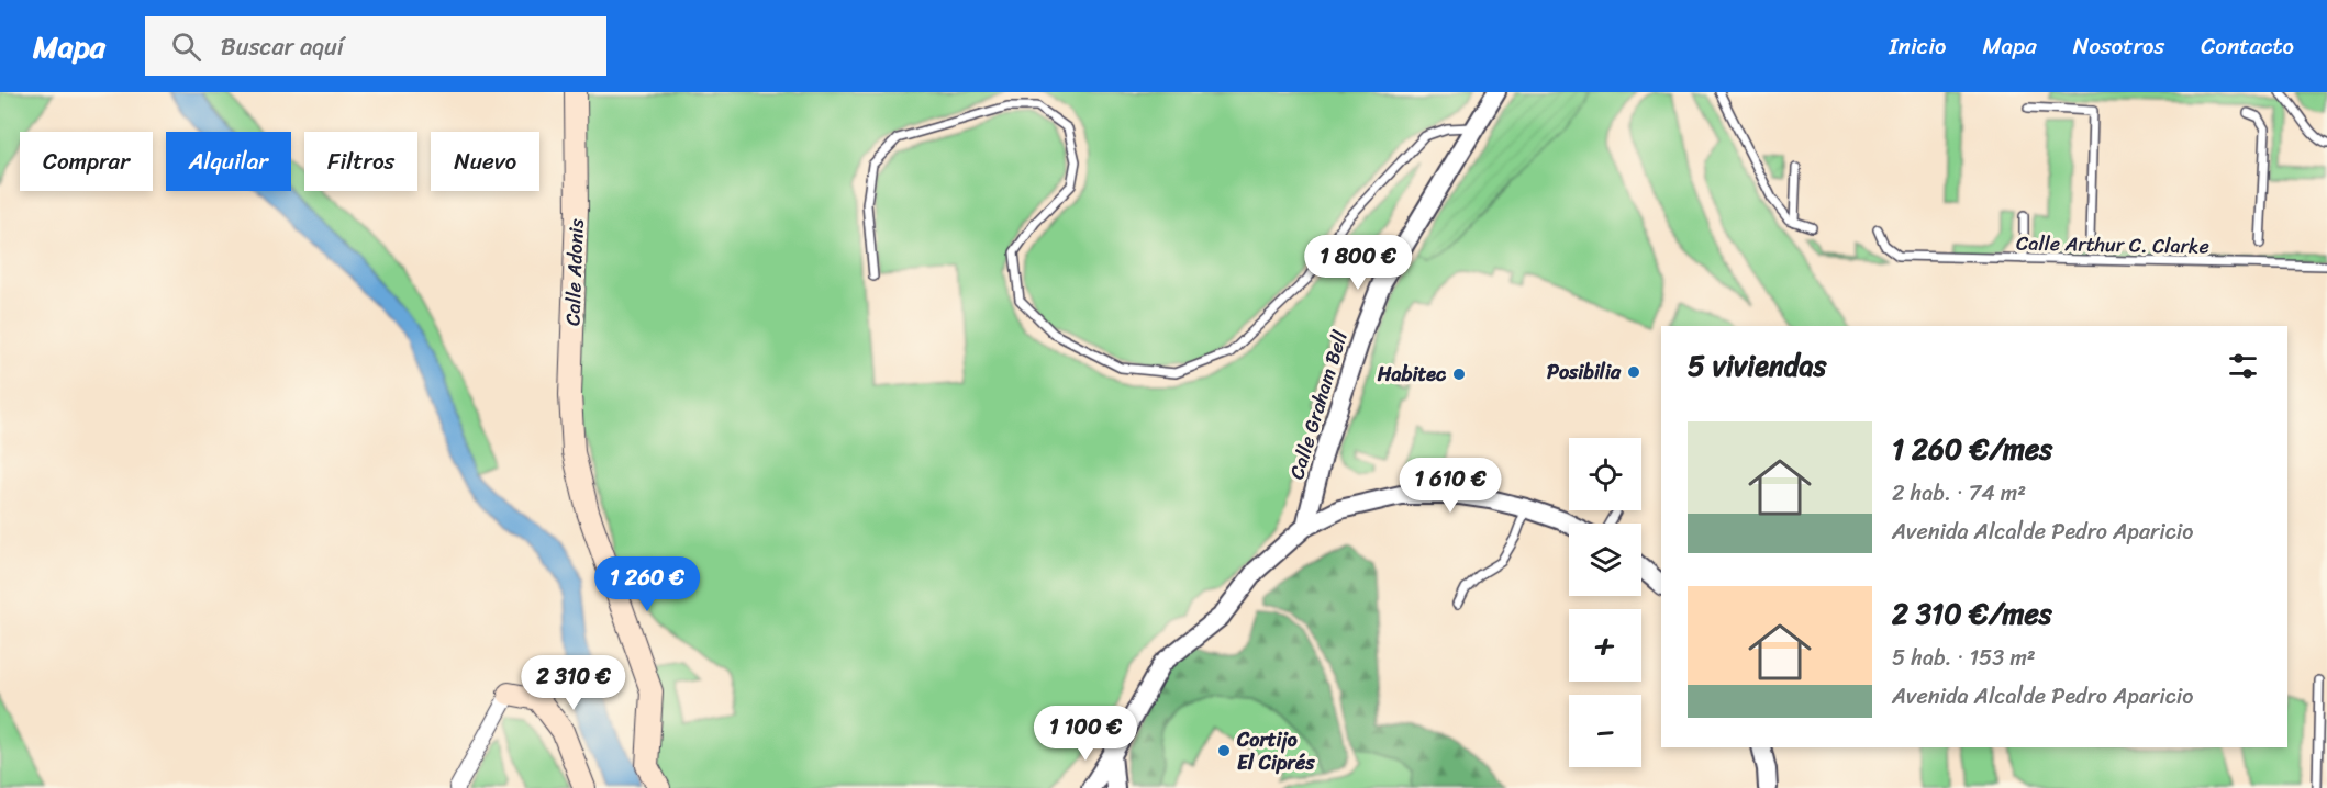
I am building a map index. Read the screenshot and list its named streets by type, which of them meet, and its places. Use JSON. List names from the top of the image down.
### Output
{
  "streets": {
    "main road": ["Calle Adonis"],
    "street": ["Calle Graham Bell"],
    "lane": ["Calle Arthur C. Clarke"]
  },
  "places": ["Posibilia", "Habitec", "Cortijo El Ciprés"],
  "page": {
    "header": "Mapa",
    "search": "Buscar aquí",
    "nav": [
      "Inicio",
      "Mapa",
      "Nosotros",
      "Contacto"
    ],
    "chip": [
      "Comprar",
      "Alquilar",
      "Filtros",
      "Nuevo"
    ],
    "price": [
      "1 800 €",
      "1 610 €",
      "1 260 €",
      "2 310 €",
      "1 100 €"
    ],
    "heading": "5 viviendas",
    "list": [
      {
        "name": "1 260 €/mes",
        "note": "2 hab. · 74 m² · Avenida Alcalde Pedro Aparicio"
      },
      {
        "name": "2 310 €/mes",
        "note": "5 hab. · 153 m² · Avenida Alcalde Pedro Aparicio"
      }
    ],
    "map_buttons": ["+", "−"]
  }
}
